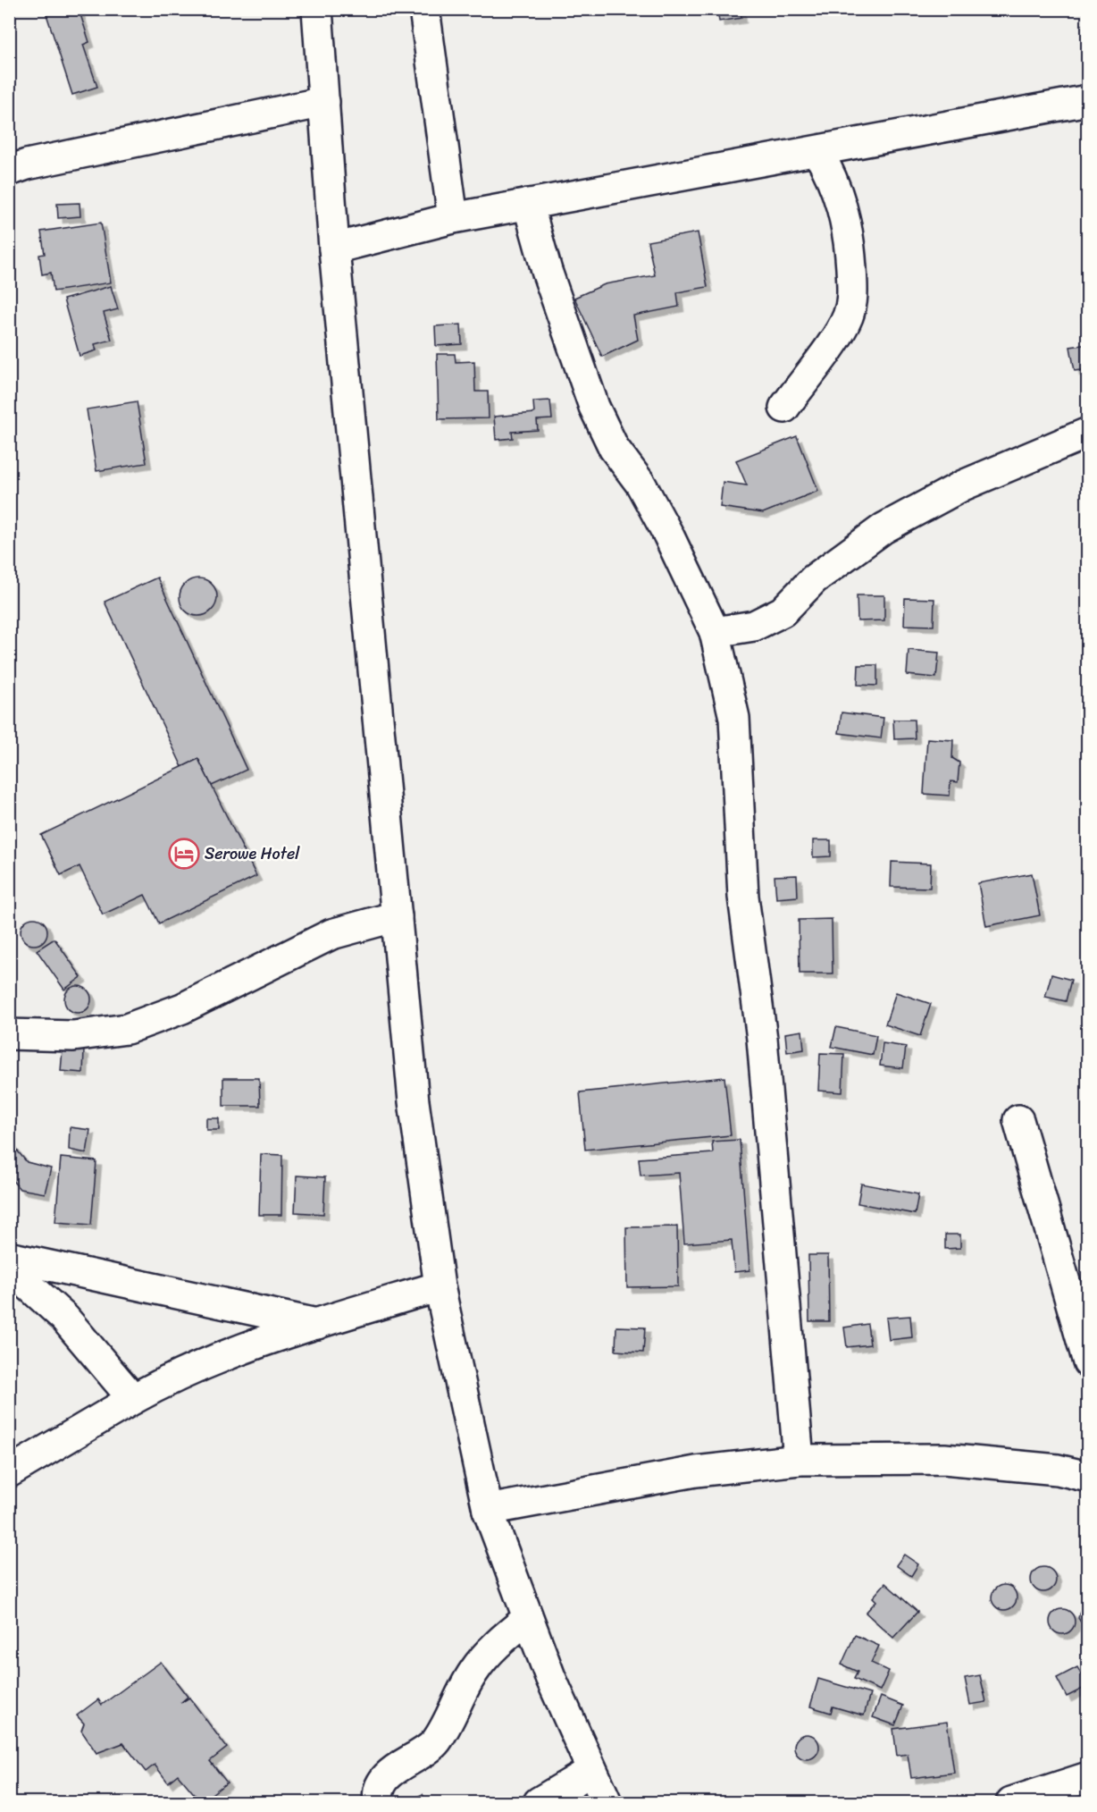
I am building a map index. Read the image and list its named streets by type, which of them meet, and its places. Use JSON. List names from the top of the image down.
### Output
{
  "places": {
    "hotel": ["Serowe Hotel"]
  }
}
